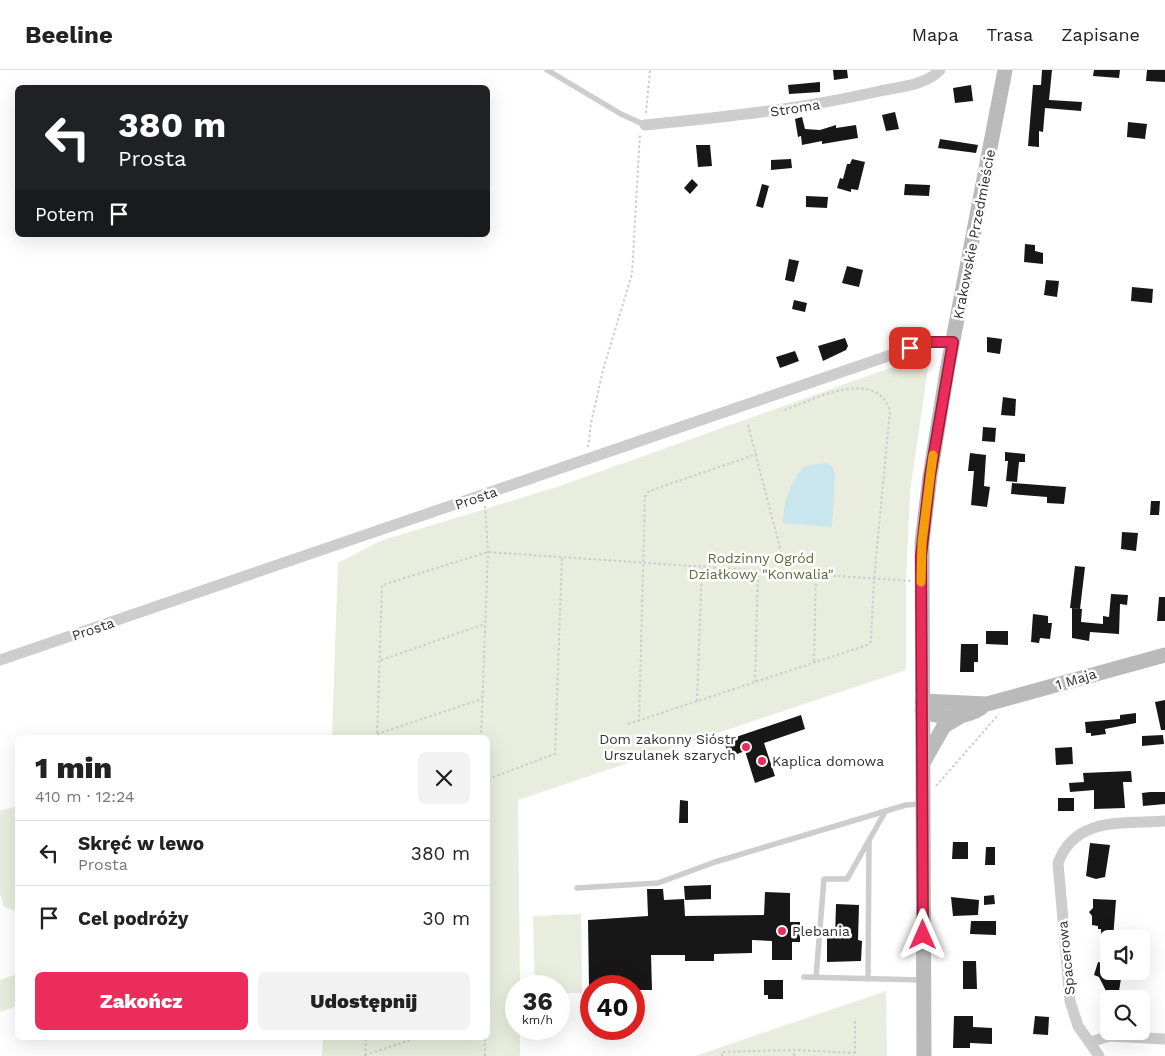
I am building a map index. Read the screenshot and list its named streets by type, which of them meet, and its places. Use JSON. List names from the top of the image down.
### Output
{
  "streets": {
    "main road": ["Krakowskie Przedmieście", "1 Maja"],
    "street": ["Stroma", "Prosta", "Spacerowa"]
  },
  "crossings": [
    ["Krakowskie Przedmieście", "Prosta"],
    ["Krakowskie Przedmieście", "1 Maja"]
  ],
  "parks": ["Rodzinny Ogród Działkowy \"Konwalia\""],
  "places": ["Dom zakonny Sióstr Urszulanek szarych", "Kaplica domowa", "Plebania"],
  "page": {
    "header": "Beeline",
    "nav": ["Mapa", "Trasa", "Zapisane"],
    "turn": ["380 m", "Prosta"],
    "then": "Potem",
    "heading": ["1 min", "410 m · 12:24"],
    "list": [
      {
        "name": "Skręć w lewo",
        "note": "Prosta",
        "value": "380 m"
      },
      {
        "name": "Cel podróży",
        "value": "30 m"
      }
    ],
    "buttons": ["Zakończ", "Udostępnij"],
    "speed": "36 km/h",
    "limit": "40"
  }
}
